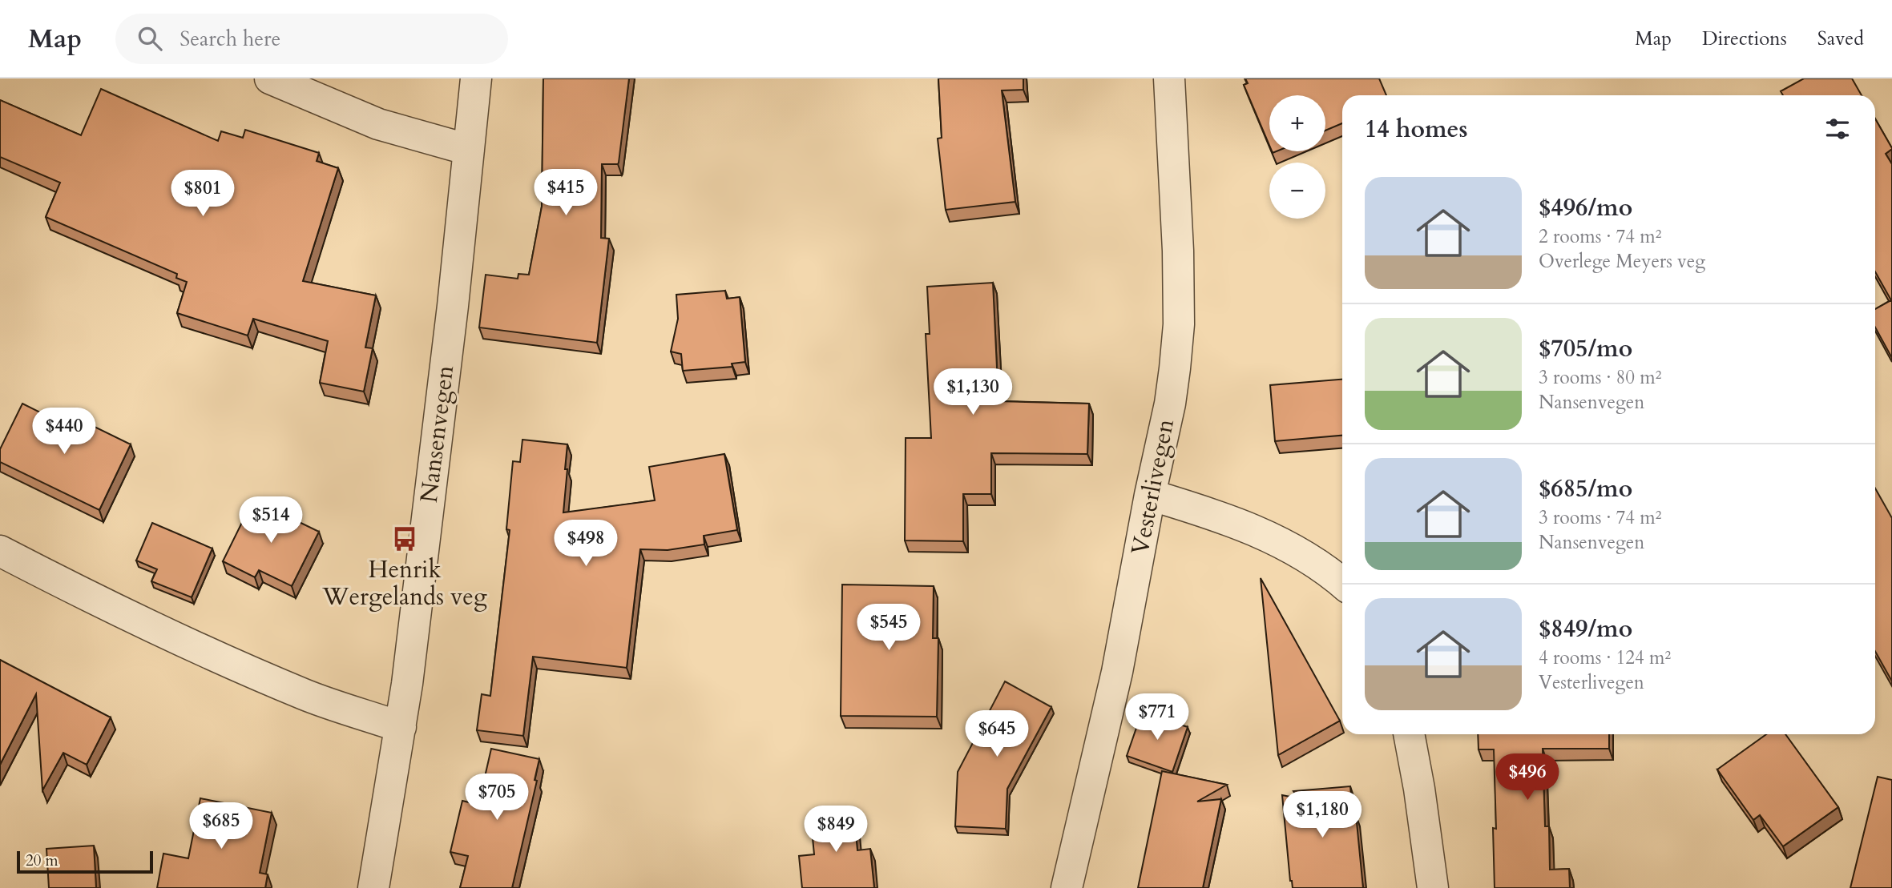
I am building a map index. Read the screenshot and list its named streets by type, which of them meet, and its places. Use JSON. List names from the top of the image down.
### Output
{
  "streets": {
    "street": ["Nansenvegen", "Vesterlivegen"]
  },
  "places": {
    "bus stop": ["Henrik Wergelands veg"]
  },
  "scale_bar": "20 m",
  "page": {
    "header": "Map",
    "search": "Search here",
    "nav": ["Map", "Directions", "Saved"],
    "map_buttons": ["+", "−"],
    "heading": "14 homes",
    "list": [
      {
        "name": "$496/mo",
        "note": "2 rooms · 74 m² · Overlege Meyers veg"
      },
      {
        "name": "$705/mo",
        "note": "3 rooms · 80 m² · Nansenvegen"
      },
      {
        "name": "$685/mo",
        "note": "3 rooms · 74 m² · Nansenvegen"
      },
      {
        "name": "$849/mo",
        "note": "4 rooms · 124 m² · Vesterlivegen"
      }
    ],
    "price": [
      "$415",
      "$801",
      "$1,130",
      "$440",
      "$514",
      "$498",
      "$545",
      "$771",
      "$645",
      "$496",
      "$705",
      "$1,180",
      "$685",
      "$849"
    ],
    "scale": "20 m"
  }
}
